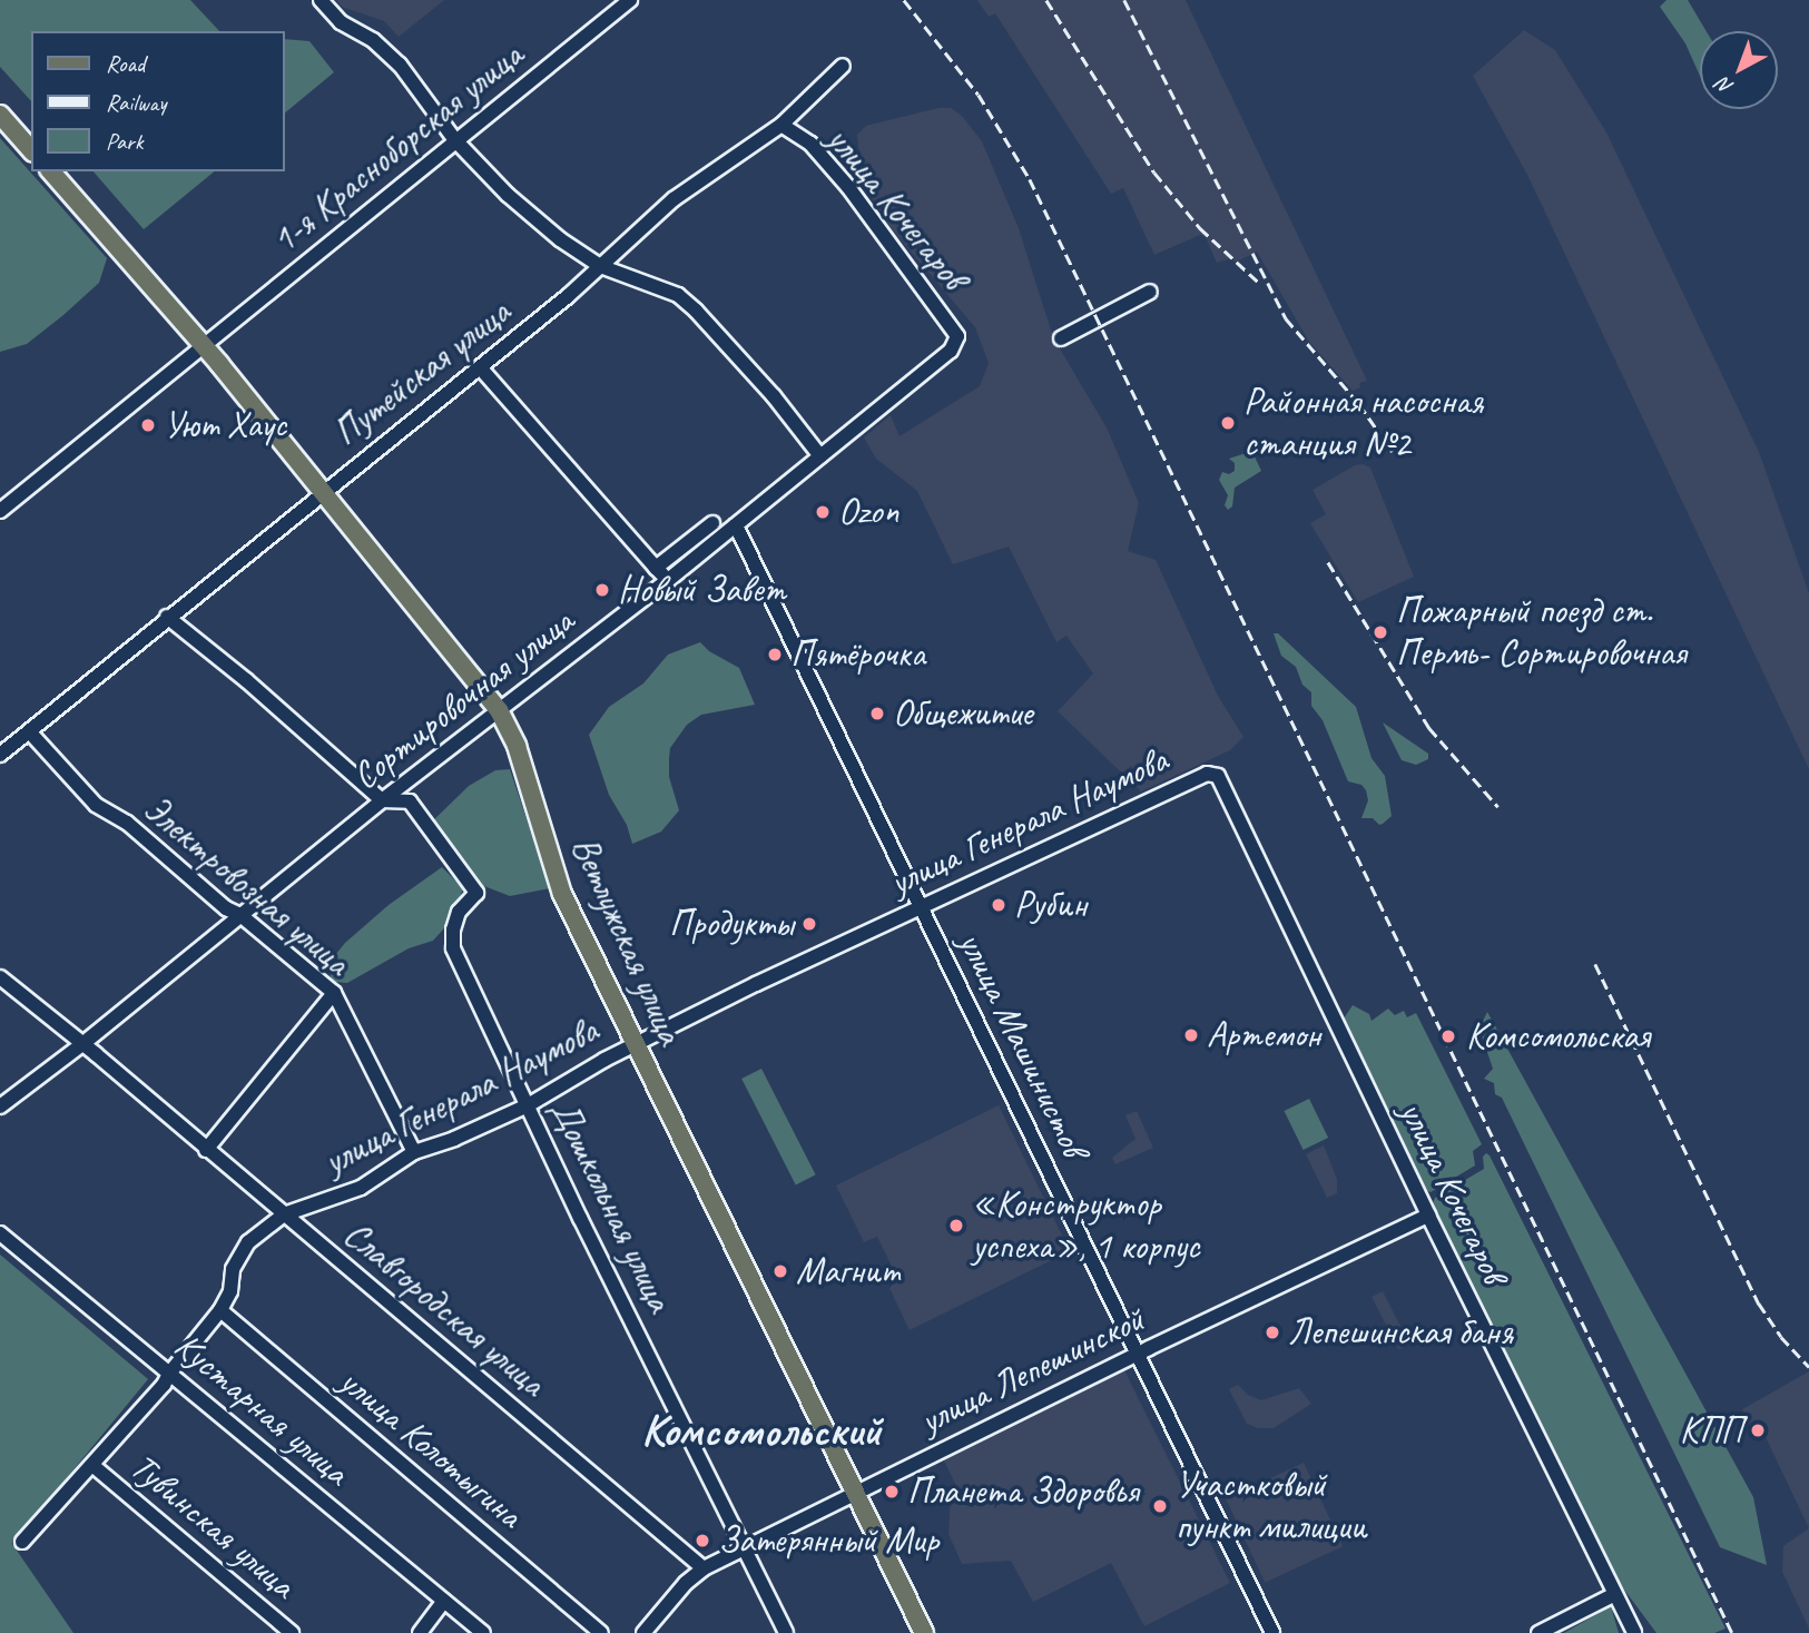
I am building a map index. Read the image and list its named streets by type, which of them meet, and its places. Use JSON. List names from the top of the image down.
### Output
{
  "streets": {
    "main road": ["Ветлужская улица"],
    "street": [
      "1-я Красноборская улица",
      "улица Кочегаров",
      "Путейская улица",
      "Сортировочная улица",
      "улица Генерала Наумова",
      "Электровозная улица",
      "улица Машинистов",
      "Дошкольная улица",
      "Славгородская улица",
      "улица Лепешинской",
      "Кустарная улица",
      "улица Колотыгина",
      "Тувинская улица"
    ]
  },
  "crossings": [
    ["1-я Красноборская улица", "Ветлужская улица"],
    ["улица Кочегаров", "Путейская улица"],
    ["улица Кочегаров", "Сортировочная улица"],
    ["улица Кочегаров", "улица Генерала Наумова"],
    ["улица Кочегаров", "улица Лепешинской"],
    ["Путейская улица", "Электровозная улица"],
    ["Путейская улица", "Ветлужская улица"],
    ["Путейская улица", "Дошкольная улица"],
    ["Сортировочная улица", "Электровозная улица"],
    ["Сортировочная улица", "Ветлужская улица"],
    ["Сортировочная улица", "улица Машинистов"],
    ["Сортировочная улица", "Дошкольная улица"],
    ["Сортировочная улица", "Славгородская улица"],
    ["улица Генерала Наумова", "Электровозная улица"],
    ["улица Генерала Наумова", "Ветлужская улица"],
    ["улица Генерала Наумова", "улица Машинистов"],
    ["улица Генерала Наумова", "Дошкольная улица"],
    ["улица Генерала Наумова", "Славгородская улица"],
    ["улица Генерала Наумова", "Кустарная улица"],
    ["улица Генерала Наумова", "улица Колотыгина"],
    ["улица Генерала Наумова", "Тувинская улица"],
    ["Ветлужская улица", "улица Лепешинской"],
    ["улица Машинистов", "улица Лепешинской"],
    ["Дошкольная улица", "улица Лепешинской"],
    ["Славгородская улица", "улица Лепешинской"]
  ],
  "districts": ["Комсомольский"],
  "places": [
    "Районная насосная станция №2",
    "Уют Хаус",
    "Ozon",
    "Новый Завет",
    "Пожарный поезд ст. Пермь- Сортировочная",
    "Пятёрочка",
    "Общежитие",
    "Рубин",
    "Продукты",
    "Артемон",
    "Комсомольская",
    "«Конструктор успеха», 1 корпус",
    "Магнит",
    "Лепешинская баня",
    "КПП",
    "Планета Здоровья",
    "Участковый пункт милиции",
    "Затерянный Мир"
  ],
  "legend": ["Road", "Railway", "Park"],
  "north": "bottom left"
}
